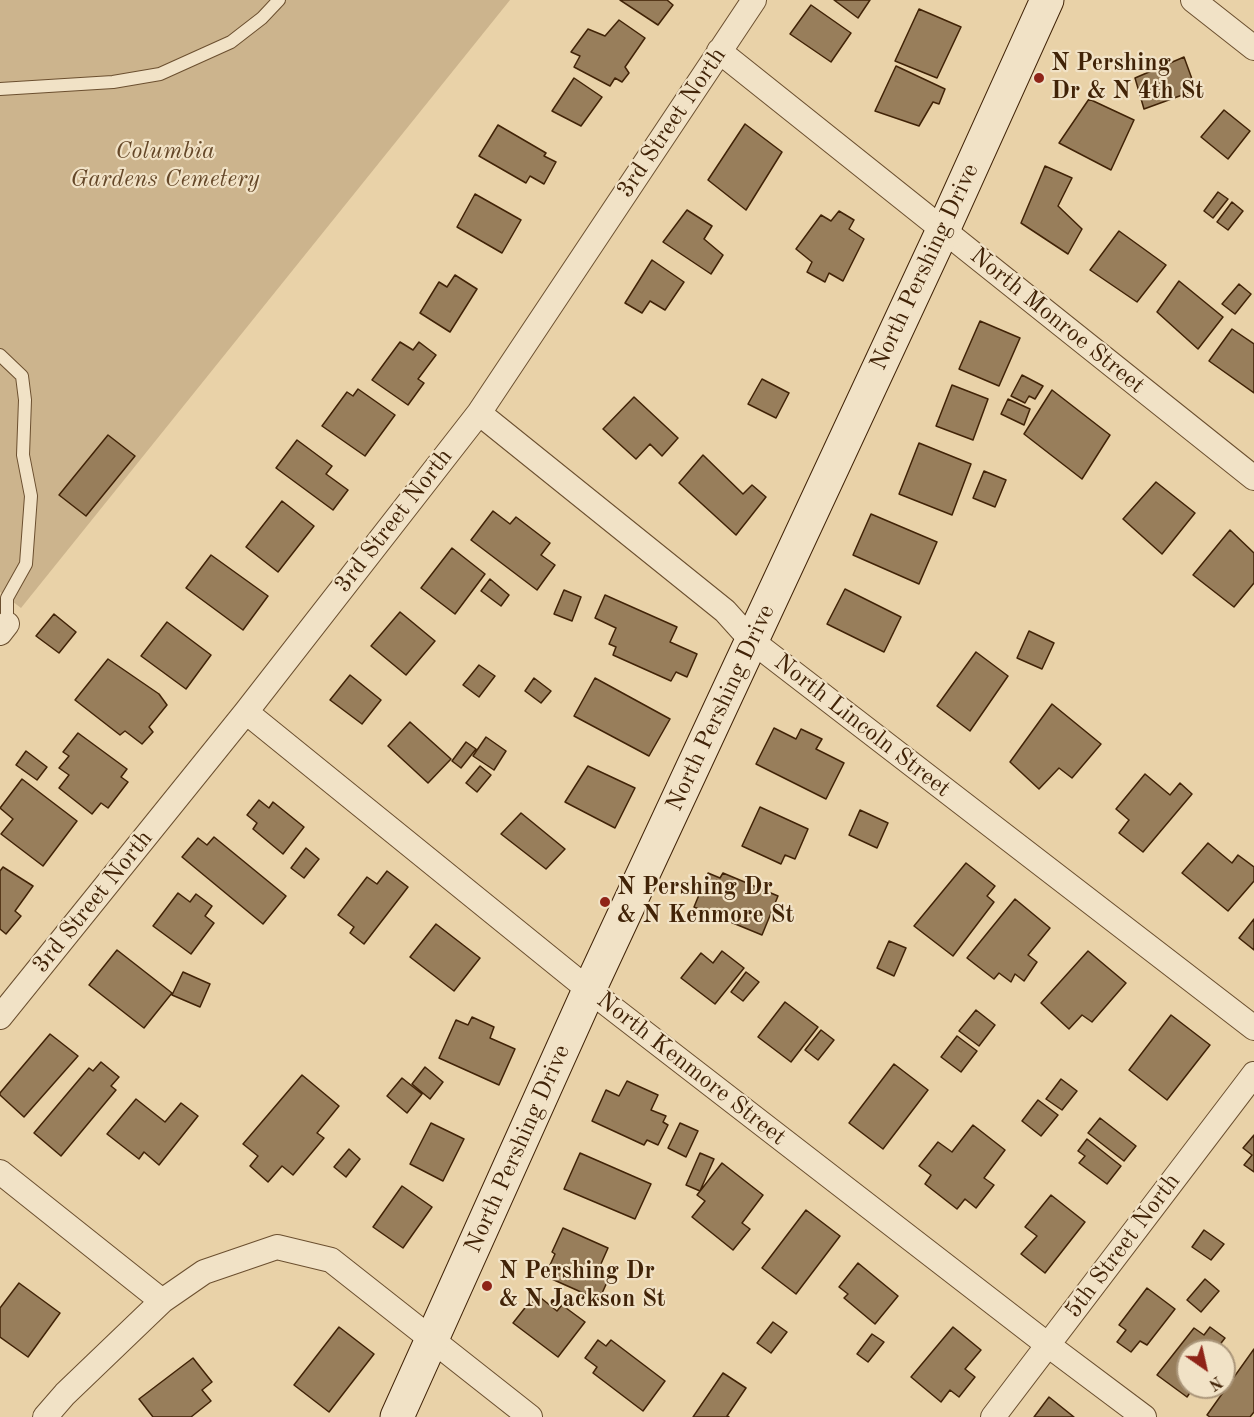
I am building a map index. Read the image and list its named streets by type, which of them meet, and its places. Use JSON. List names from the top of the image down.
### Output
{
  "streets": {
    "street": [
      "3rd Street North",
      "North Pershing Drive",
      "North Monroe Street",
      "North Lincoln Street",
      "North Kenmore Street",
      "5th Street North"
    ]
  },
  "crossings": [
    ["3rd Street North", "North Monroe Street"],
    ["3rd Street North", "North Lincoln Street"],
    ["3rd Street North", "North Kenmore Street"],
    ["North Pershing Drive", "North Monroe Street"],
    ["North Pershing Drive", "North Lincoln Street"],
    ["North Pershing Drive", "North Kenmore Street"],
    ["North Kenmore Street", "5th Street North"]
  ],
  "parks": ["Columbia Gardens Cemetery"],
  "places": ["N Pershing Dr & N 4th St", "N Pershing Dr & N Kenmore St", "N Pershing Dr & N Jackson St"],
  "north": "bottom right"
}
